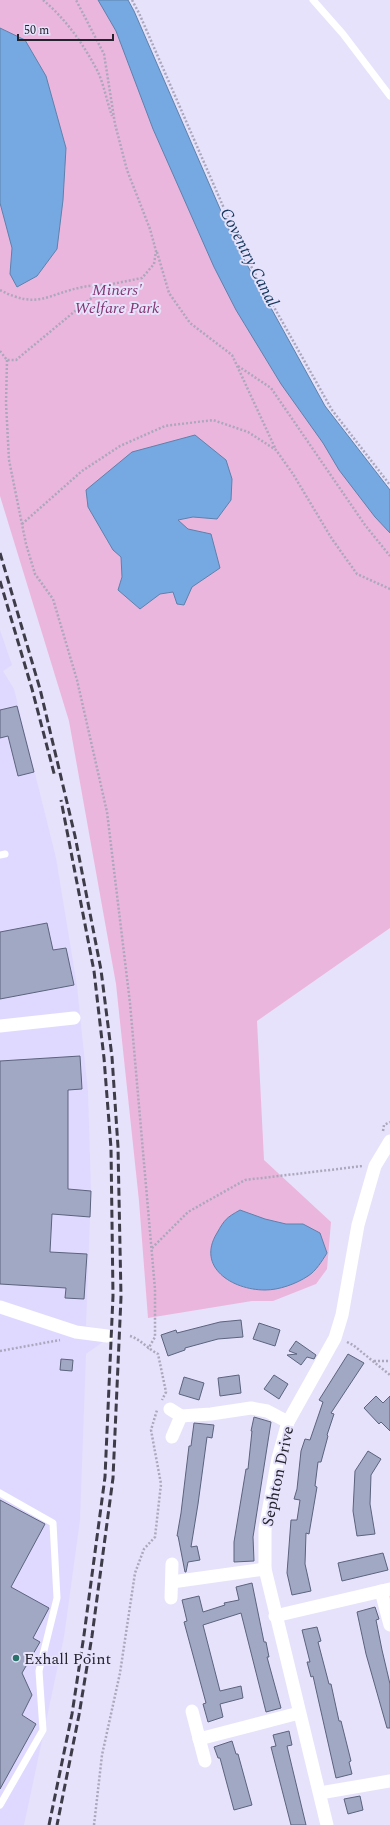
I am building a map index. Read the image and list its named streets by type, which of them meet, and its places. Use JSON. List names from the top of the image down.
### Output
{
  "streets": {
    "street": ["Sephton Drive"]
  },
  "water": ["Coventry Canal"],
  "parks": ["Miners' Welfare Park"],
  "places": ["Exhall Point"],
  "scale_bar": "50 m"
}
